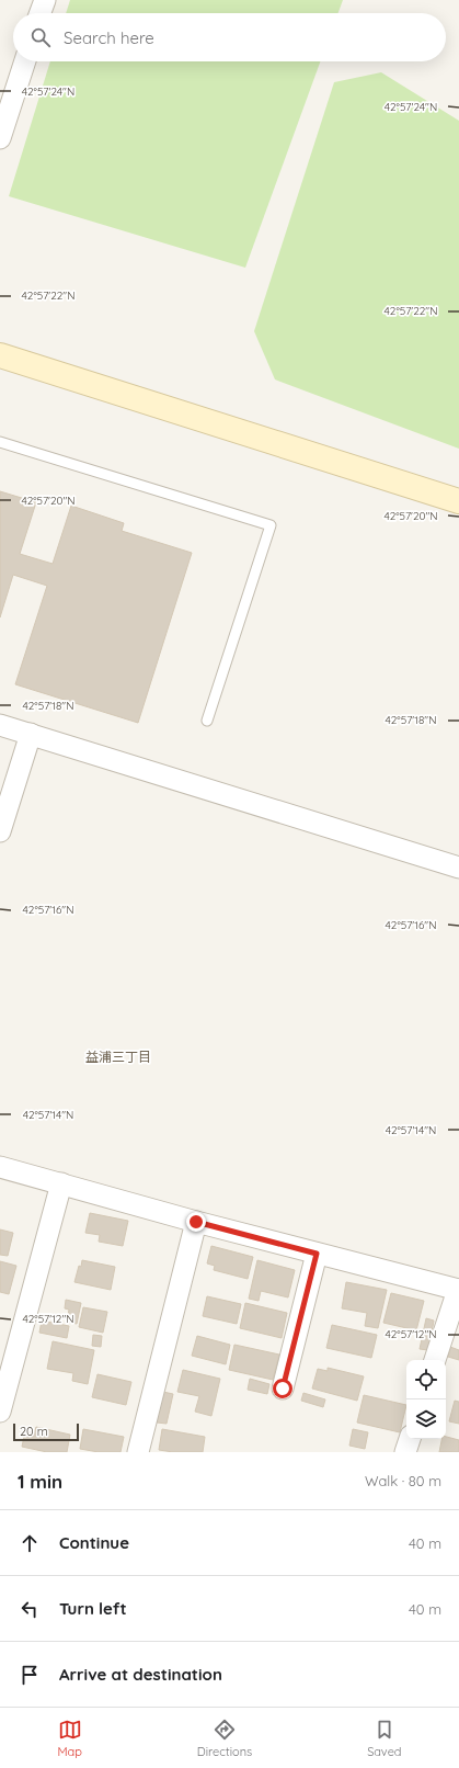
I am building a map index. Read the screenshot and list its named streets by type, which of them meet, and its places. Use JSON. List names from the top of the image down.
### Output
{
  "districts": ["益浦三丁目"],
  "scale_bar": "20 m",
  "page": {
    "search": "Search here",
    "scale": "20 m",
    "heading": ["1 min", "Walk · 80 m"],
    "list": [
      ["Continue", "40 m"],
      ["Turn left", "40 m"],
      "Arrive at destination"
    ],
    "nav": ["Map", "Directions", "Saved"]
  },
  "coordinates": [
    "42°57'24\"N",
    "42°57'22\"N",
    "42°57'20\"N",
    "42°57'18\"N",
    "42°57'16\"N",
    "42°57'14\"N",
    "42°57'12\"N"
  ]
}
